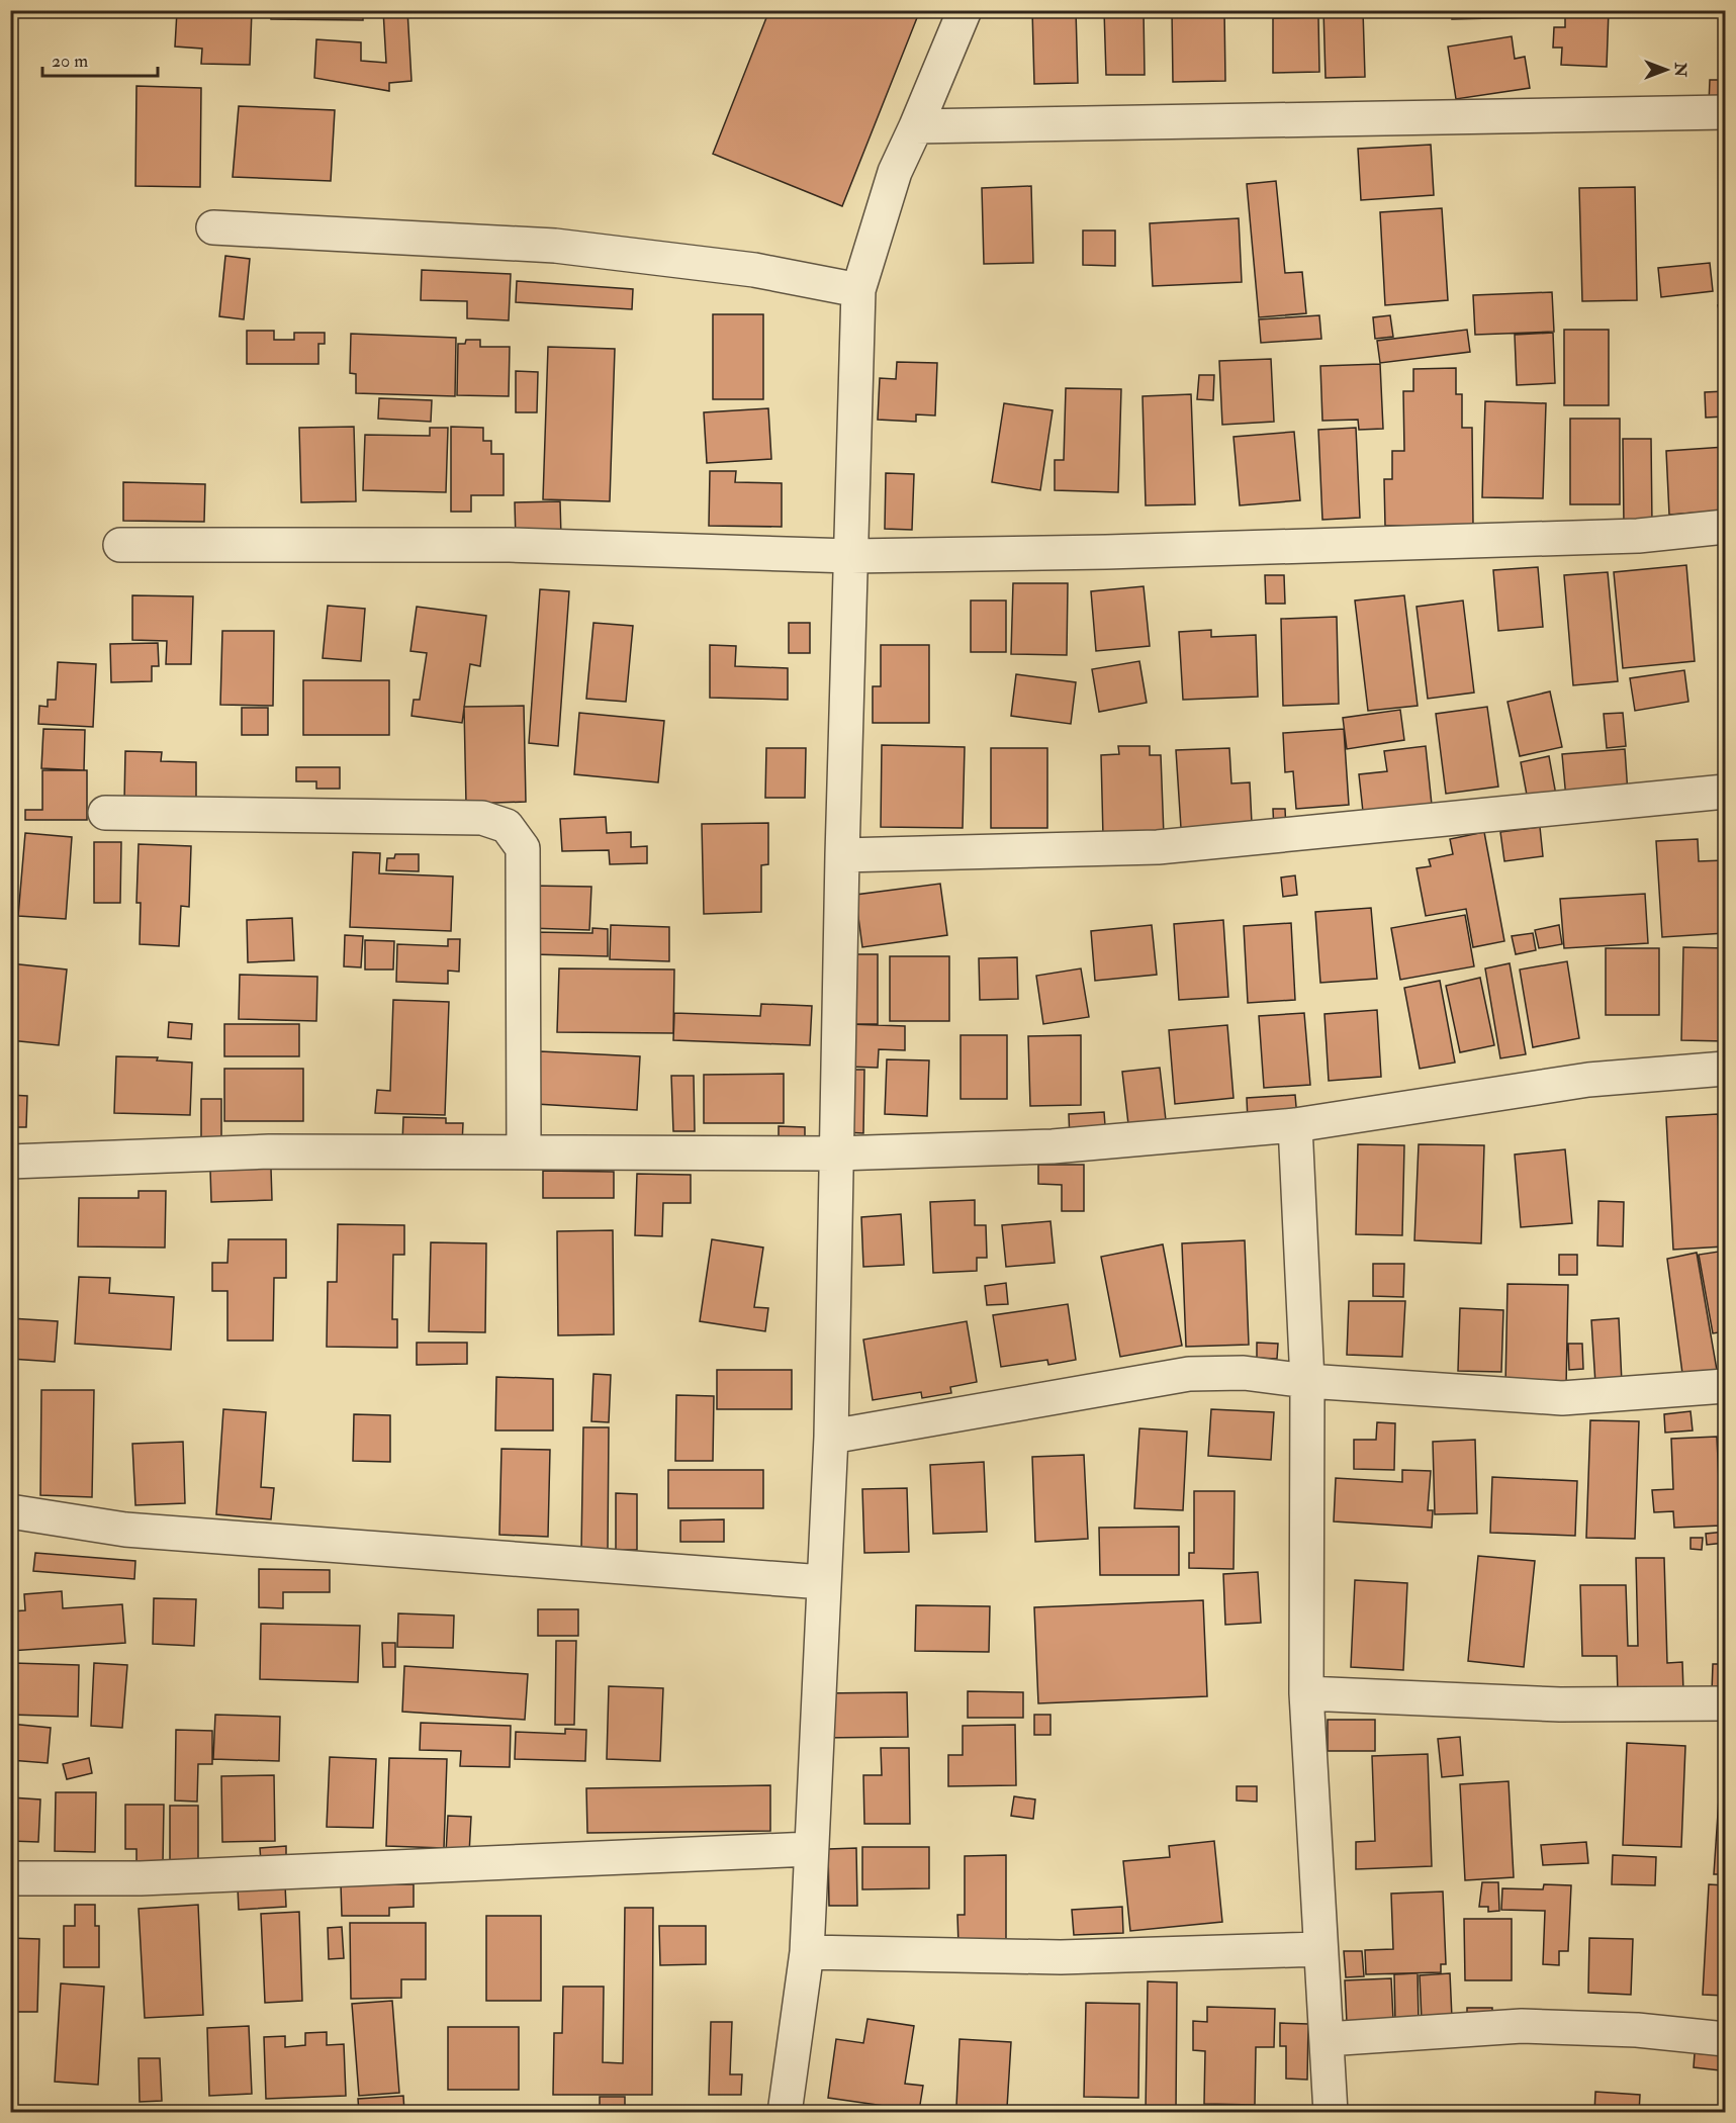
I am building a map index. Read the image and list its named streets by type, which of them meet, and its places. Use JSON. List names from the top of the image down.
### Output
{
  "scale_bar": "20 m",
  "north": "right"
}
